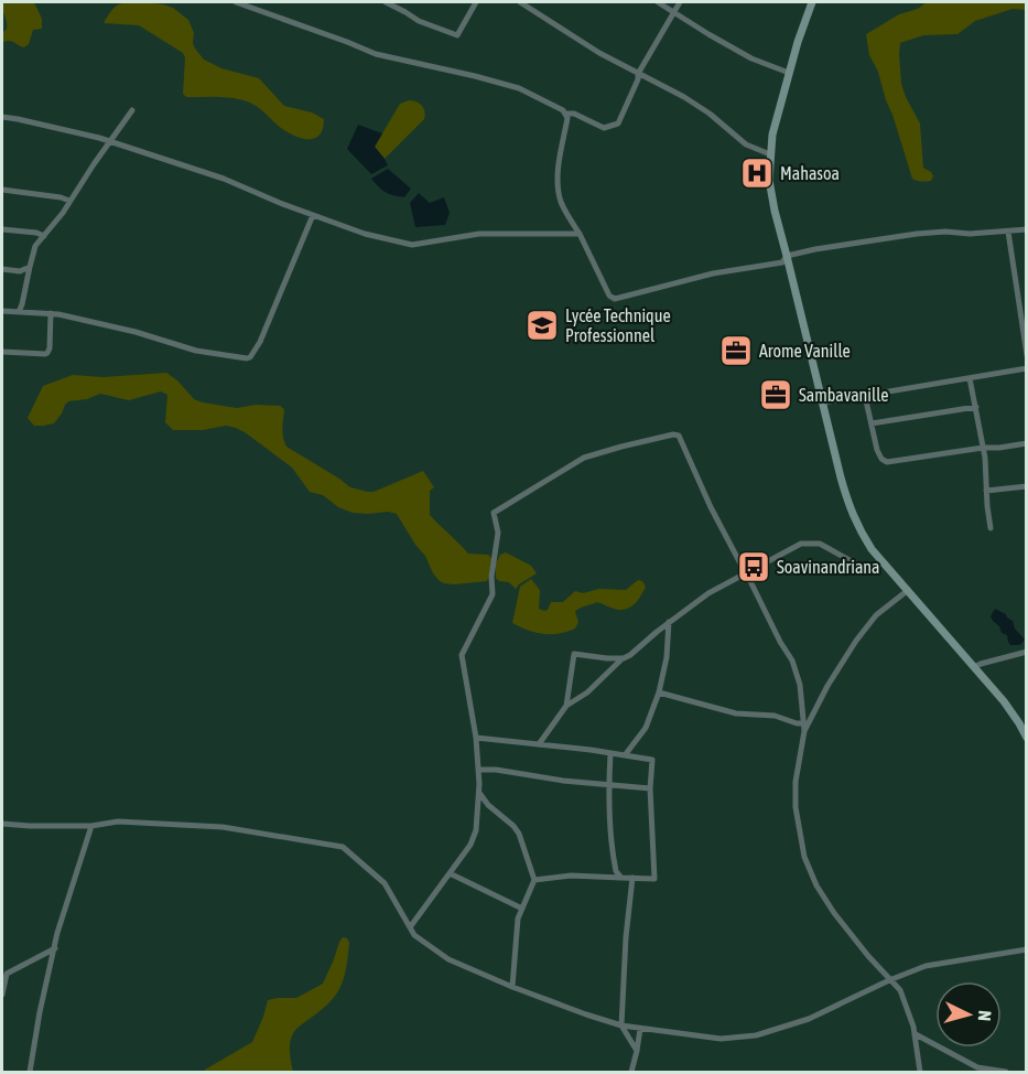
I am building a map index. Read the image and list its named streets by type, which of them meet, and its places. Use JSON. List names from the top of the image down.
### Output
{
  "places": {
    "hospital": ["Mahasoa"],
    "school or university": ["Lycée Technique Professionnel"],
    "office": ["Arome Vanille", "Sambavanille"],
    "bus stop": ["Soavinandriana"]
  },
  "north": "right"
}
